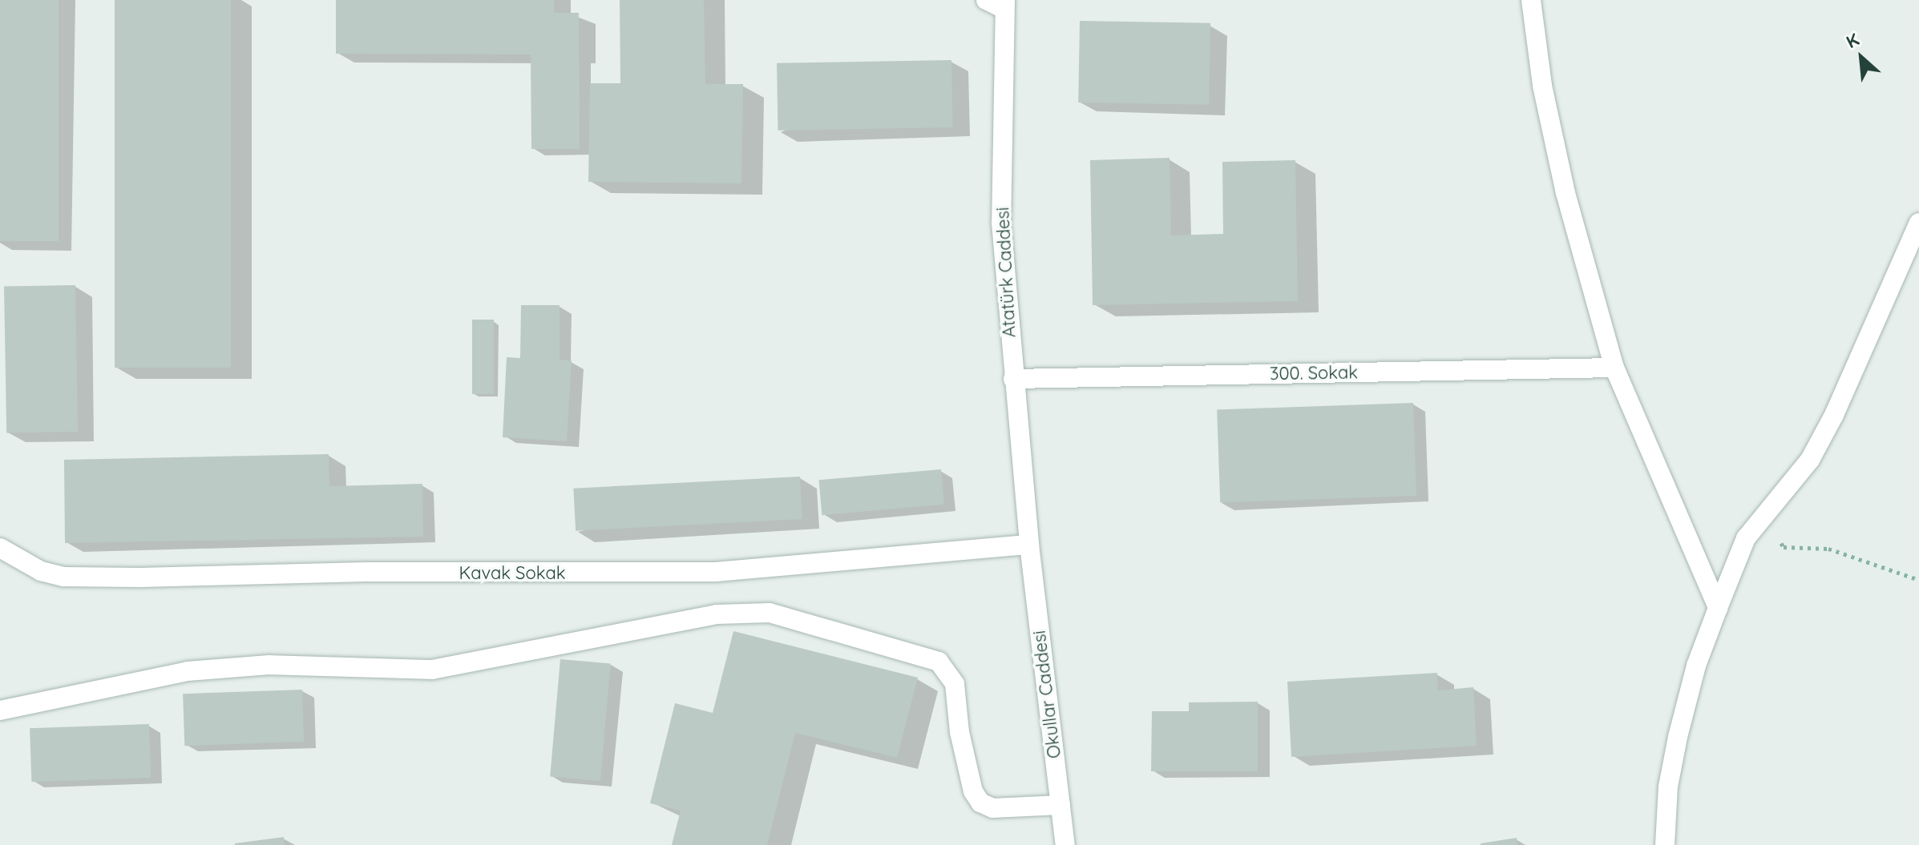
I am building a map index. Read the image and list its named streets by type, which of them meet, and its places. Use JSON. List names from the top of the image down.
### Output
{
  "streets": {
    "street": [
      "Atatürk Caddesi",
      "300. Sokak",
      "Kavak Sokak",
      "Okullar Caddesi"
    ]
  },
  "crossings": [
    ["Atatürk Caddesi", "300. Sokak"],
    ["Atatürk Caddesi", "Kavak Sokak"],
    ["Atatürk Caddesi", "Okullar Caddesi"],
    ["Kavak Sokak", "Okullar Caddesi"]
  ],
  "north": "top left"
}
